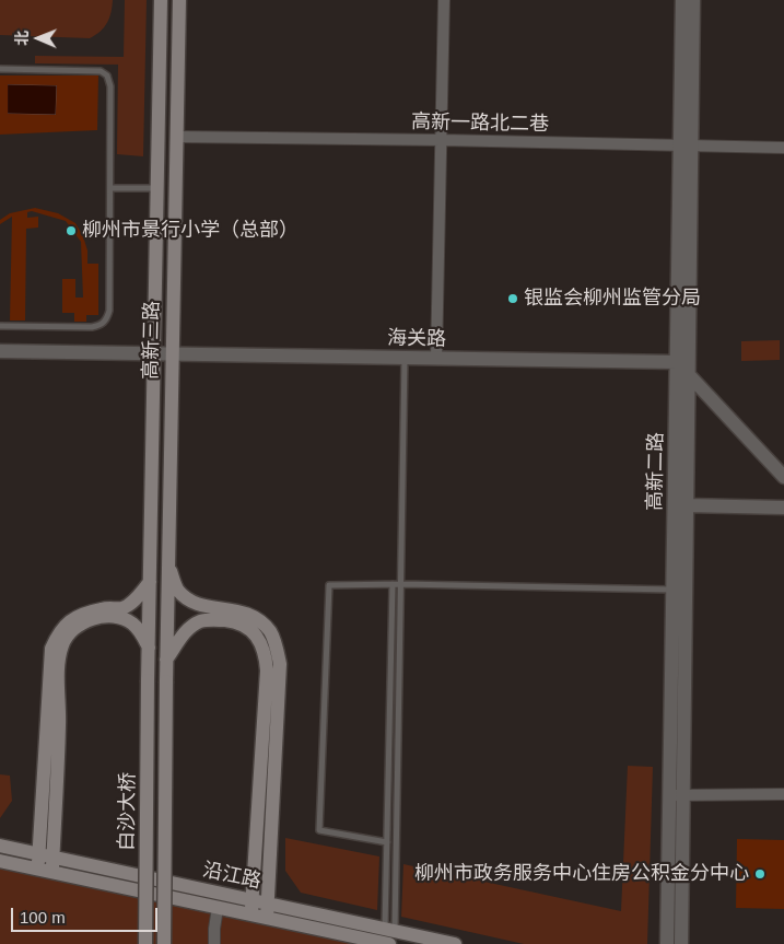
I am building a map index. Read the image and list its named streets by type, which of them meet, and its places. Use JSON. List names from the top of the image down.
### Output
{
  "streets": {
    "main road": ["高新三路", "白沙大桥", "沿江路"],
    "street": ["高新一路北二巷", "海关路", "高新二路"]
  },
  "crossings": [
    ["高新一路北二巷", "高新三路"],
    ["高新一路北二巷", "高新二路"],
    ["海关路", "高新三路"],
    ["海关路", "高新二路"],
    ["高新三路", "白沙大桥"]
  ],
  "places": ["柳州市景行小学（总部）", "银监会柳州监管分局", "柳州市政务服务中心住房公积金分中心"],
  "scale_bar": "100 m",
  "north": "left"
}
